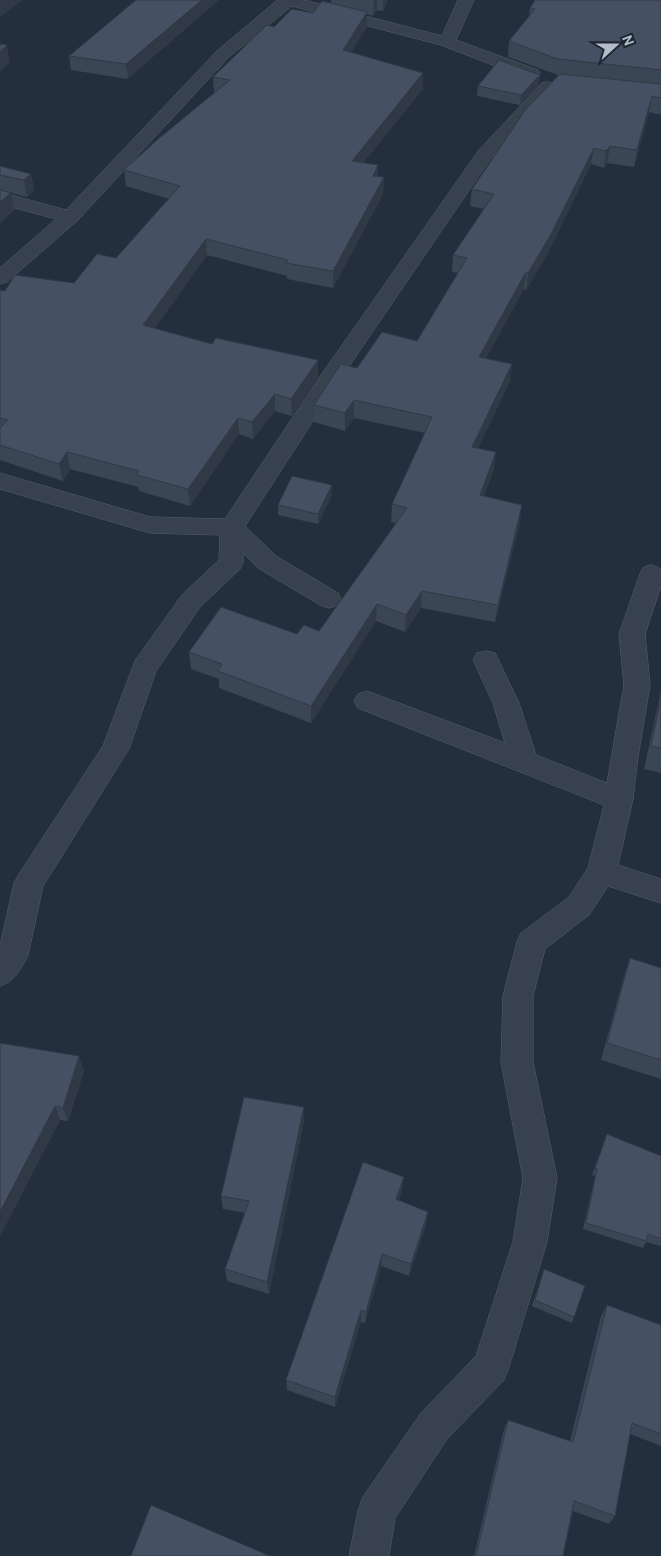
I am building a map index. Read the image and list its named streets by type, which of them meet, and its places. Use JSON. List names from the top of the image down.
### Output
{
  "north": "right"
}
